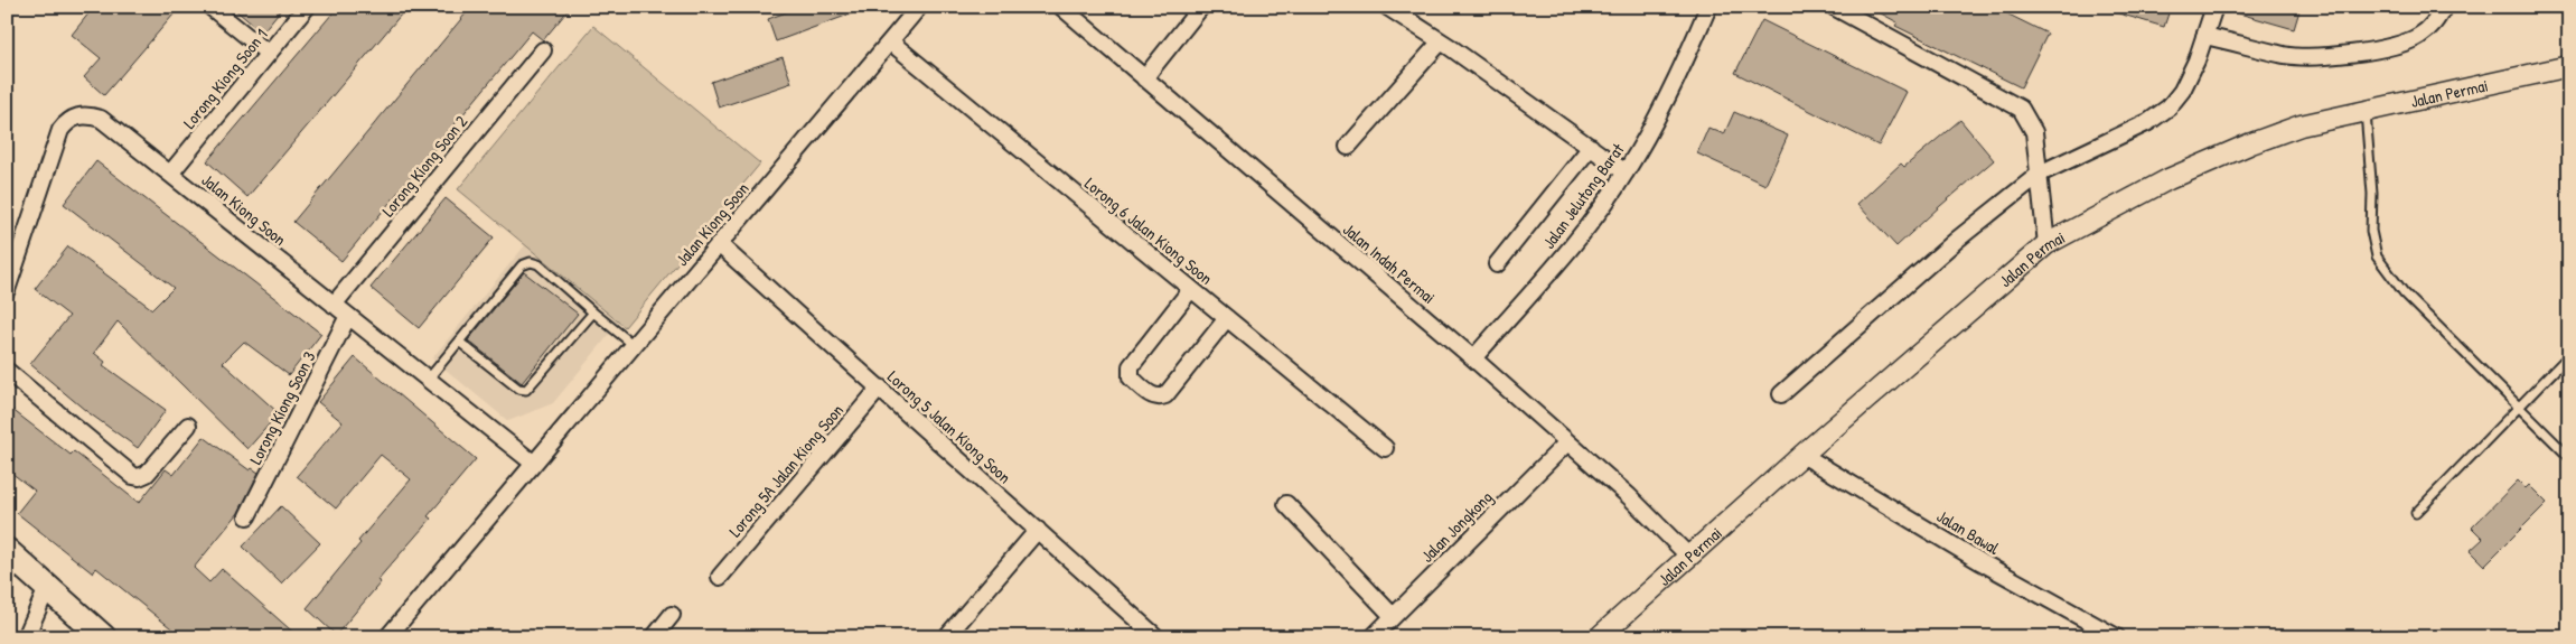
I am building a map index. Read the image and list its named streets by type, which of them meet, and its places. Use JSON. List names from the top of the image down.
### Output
{
  "streets": {
    "street": [
      "Lorong Kiong Soon 1",
      "Jalan Permai",
      "Lorong Kiong Soon 2",
      "Jalan Jelutong Barat",
      "Jalan Kiong Soon",
      "Lorong 6 Jalan Kiong Soon",
      "Jalan Indah Permai",
      "Lorong Kiong Soon 3",
      "Lorong 5 Jalan Kiong Soon",
      "Lorong 5A Jalan Kiong Soon",
      "Jalan Jongkong",
      "Jalan Bawal"
    ]
  },
  "crossings": [
    ["Lorong Kiong Soon 1", "Jalan Kiong Soon"],
    ["Jalan Permai", "Jalan Indah Permai"],
    ["Jalan Permai", "Jalan Bawal"],
    ["Lorong Kiong Soon 2", "Jalan Kiong Soon"],
    ["Jalan Jelutong Barat", "Jalan Indah Permai"],
    ["Jalan Kiong Soon", "Lorong 6 Jalan Kiong Soon"],
    ["Jalan Kiong Soon", "Lorong Kiong Soon 3"],
    ["Jalan Kiong Soon", "Lorong 5 Jalan Kiong Soon"],
    ["Jalan Indah Permai", "Jalan Jongkong"],
    ["Lorong 5 Jalan Kiong Soon", "Lorong 5A Jalan Kiong Soon"]
  ]
}
